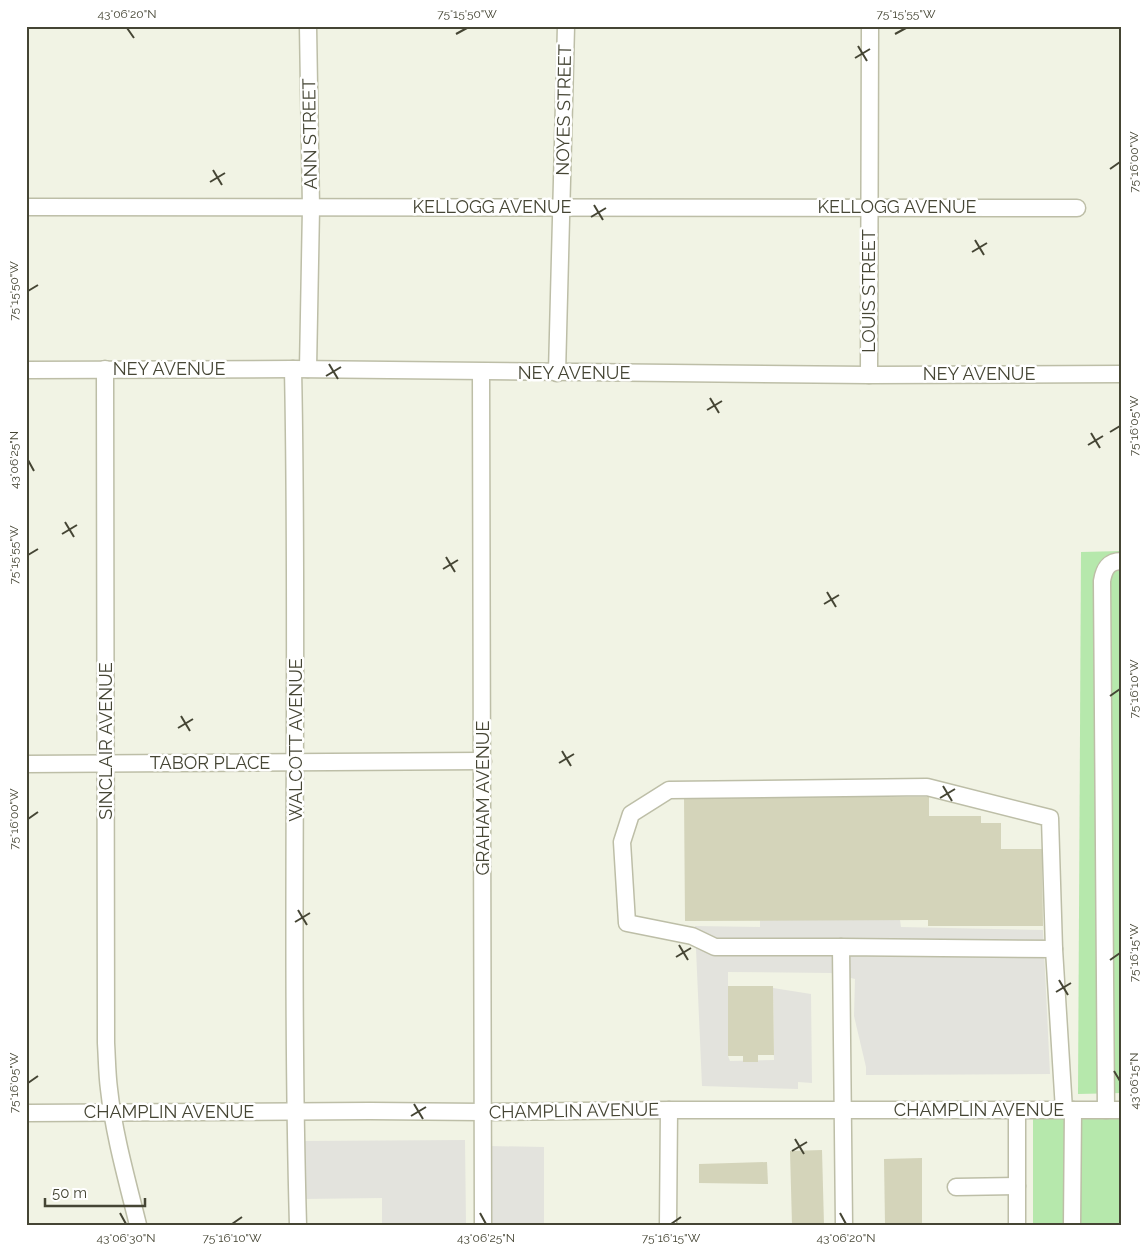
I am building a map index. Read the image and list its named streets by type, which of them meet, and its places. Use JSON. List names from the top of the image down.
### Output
{
  "streets": {
    "street": [
      "NOYES STREET",
      "ANN STREET",
      "KELLOGG AVENUE",
      "LOUIS STREET",
      "NEY AVENUE",
      "WALCOTT AVENUE",
      "SINCLAIR AVENUE",
      "TABOR PLACE",
      "GRAHAM AVENUE",
      "CHAMPLIN AVENUE"
    ]
  },
  "crossings": [
    ["NOYES STREET", "KELLOGG AVENUE"],
    ["NOYES STREET", "NEY AVENUE"],
    ["ANN STREET", "KELLOGG AVENUE"],
    ["ANN STREET", "WALCOTT AVENUE"],
    ["KELLOGG AVENUE", "LOUIS STREET"],
    ["LOUIS STREET", "NEY AVENUE"],
    ["NEY AVENUE", "WALCOTT AVENUE"],
    ["NEY AVENUE", "SINCLAIR AVENUE"],
    ["NEY AVENUE", "GRAHAM AVENUE"],
    ["WALCOTT AVENUE", "TABOR PLACE"],
    ["WALCOTT AVENUE", "CHAMPLIN AVENUE"],
    ["SINCLAIR AVENUE", "TABOR PLACE"],
    ["SINCLAIR AVENUE", "CHAMPLIN AVENUE"],
    ["TABOR PLACE", "GRAHAM AVENUE"],
    ["GRAHAM AVENUE", "CHAMPLIN AVENUE"]
  ],
  "scale_bar": "50 m",
  "coordinates": [
    "43°06'20\"N",
    "75°15'50\"W",
    "75°15'55\"W",
    "75°16'00\"W",
    "75°16'05\"W",
    "43°06'25\"N",
    "75°16'10\"W",
    "75°16'15\"W",
    "43°06'15\"N",
    "43°06'30\"N"
  ]
}
